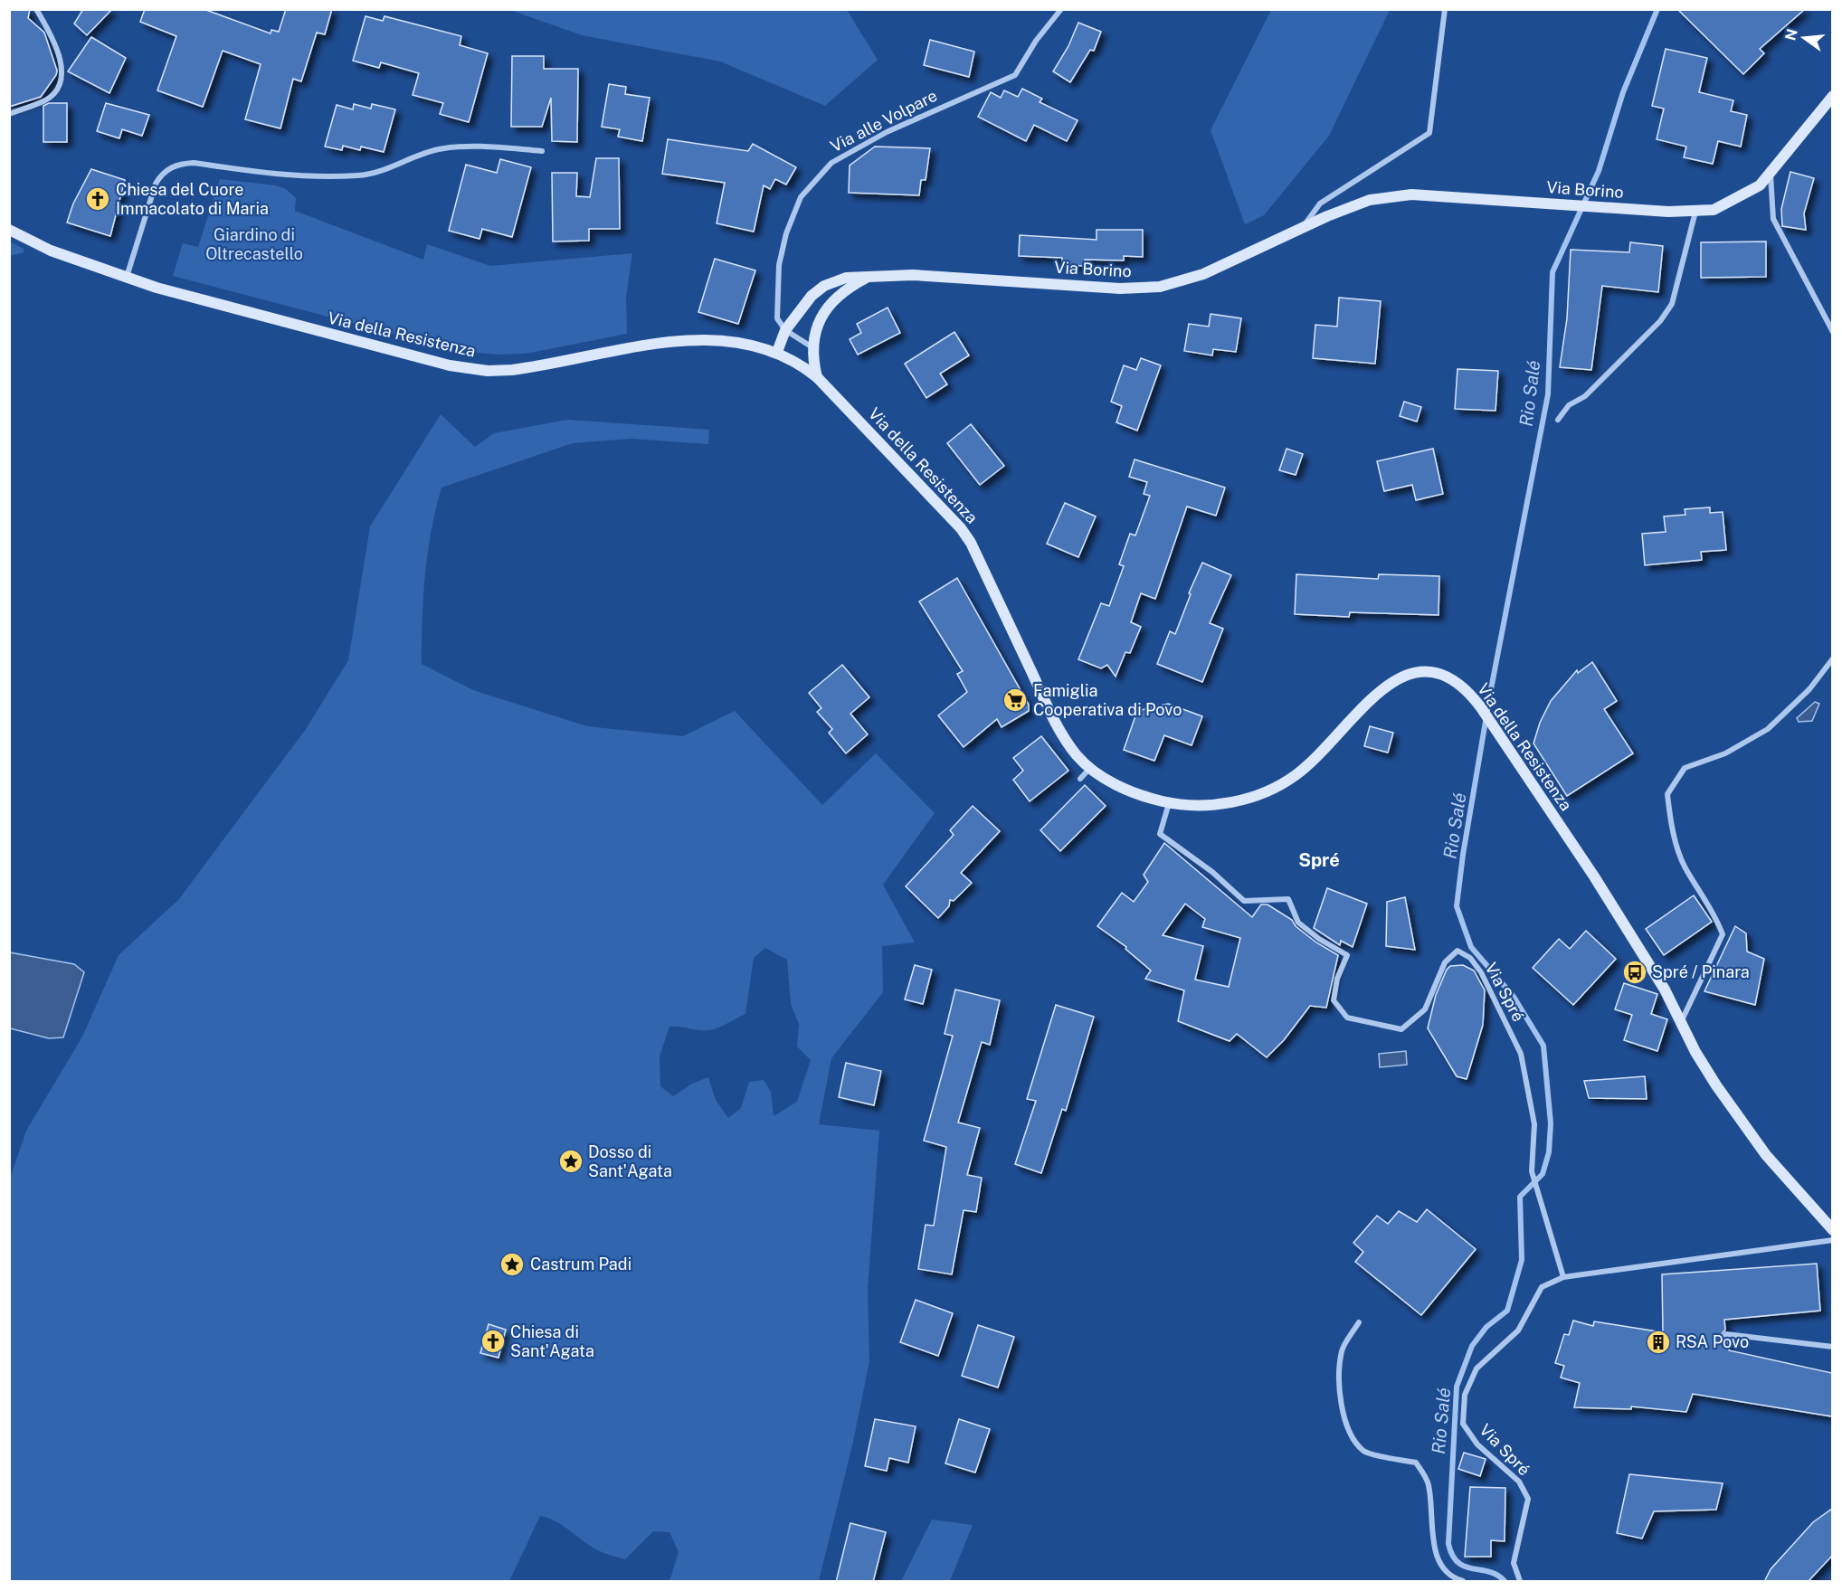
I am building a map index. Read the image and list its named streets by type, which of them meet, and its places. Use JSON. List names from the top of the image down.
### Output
{
  "streets": {
    "street": [
      "Via alle Volpare",
      "Via Borino",
      "Via della Resistenza",
      "Via Spré"
    ]
  },
  "crossings": [
    ["Via alle Volpare", "Via Borino"],
    ["Via Borino", "Via della Resistenza"],
    ["Via della Resistenza", "Via Spré"]
  ],
  "districts": ["Spré"],
  "water": ["Rio Salé"],
  "parks": ["Giardino di Oltrecastello"],
  "places": {
    "church": ["Chiesa del Cuore Immacolato di Maria", "Chiesa di Sant'Agata"],
    "supermarket": ["Famiglia Cooperativa di Povo"],
    "bus stop": ["Spré / Pinara"],
    "place": ["Dosso di Sant'Agata", "Castrum Padi"],
    "building": ["RSA Povo"]
  },
  "north": "left"
}
